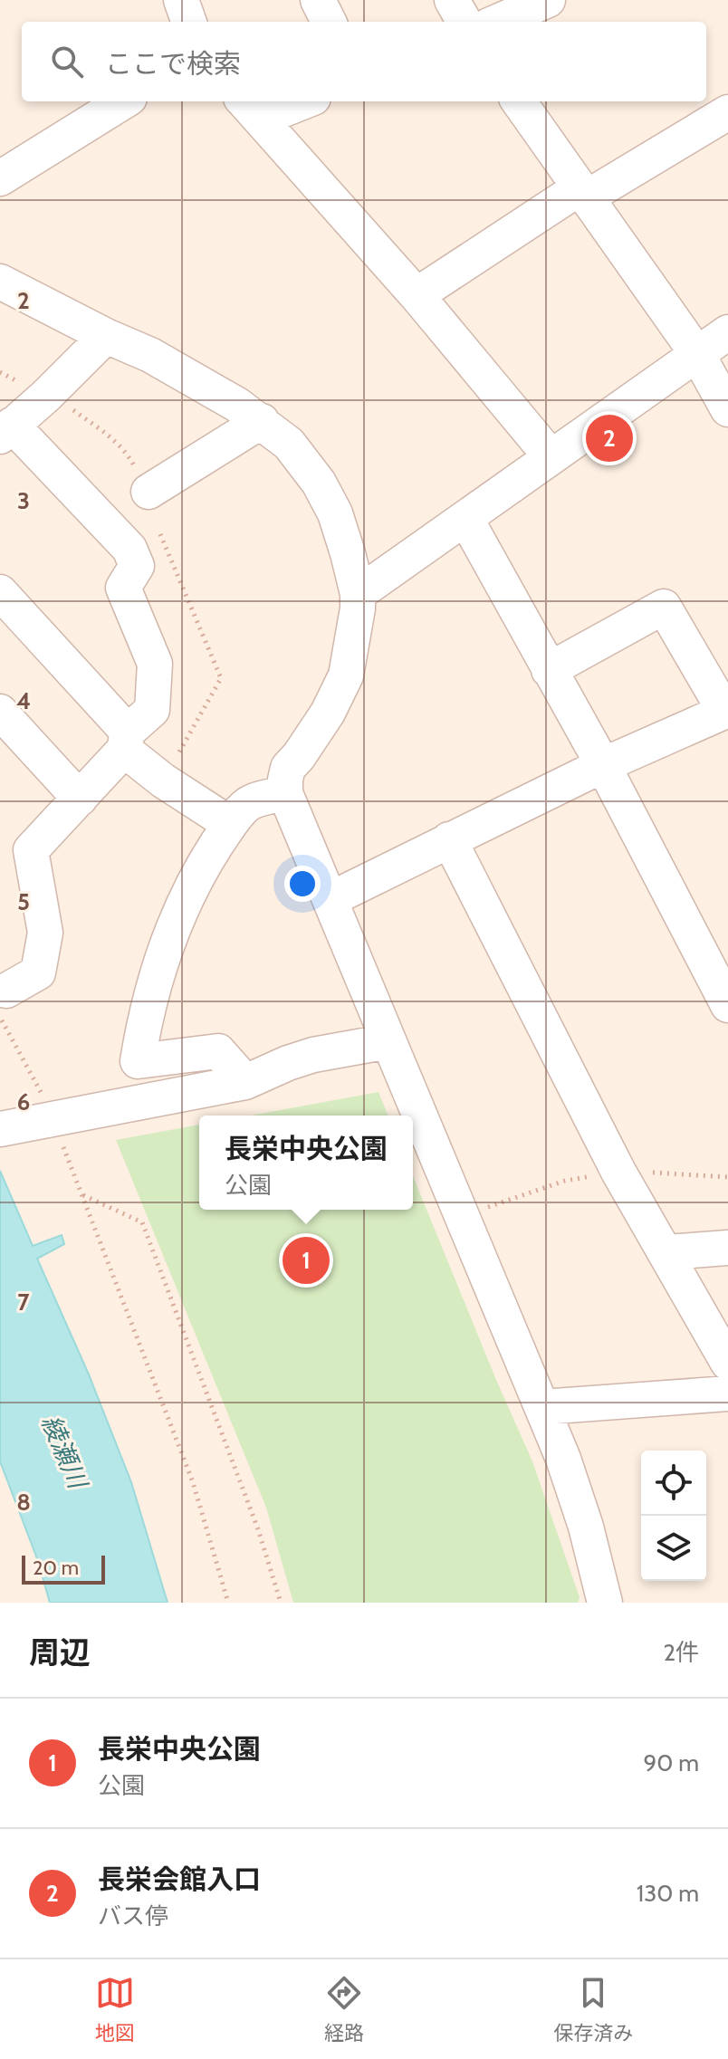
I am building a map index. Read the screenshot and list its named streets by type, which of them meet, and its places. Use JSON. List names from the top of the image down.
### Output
{
  "water": ["綾瀬川"],
  "scale_bar": "20 m",
  "page": {
    "search": "ここで検索",
    "pins": ["2", "1"],
    "popup": ["長栄中央公園", "公園"],
    "scale": "20 m",
    "heading": ["周辺", "2件"],
    "list": [
      {
        "mark": "1",
        "name": "長栄中央公園",
        "note": "公園",
        "value": "90 m"
      },
      {
        "mark": "2",
        "name": "長栄会館入口",
        "note": "バス停",
        "value": "130 m"
      }
    ],
    "nav": ["地図", "経路", "保存済み"]
  },
  "grid": {
    "rows": [
      "2",
      "3",
      "4",
      "5",
      "6",
      "7",
      "8"
    ]
  }
}
